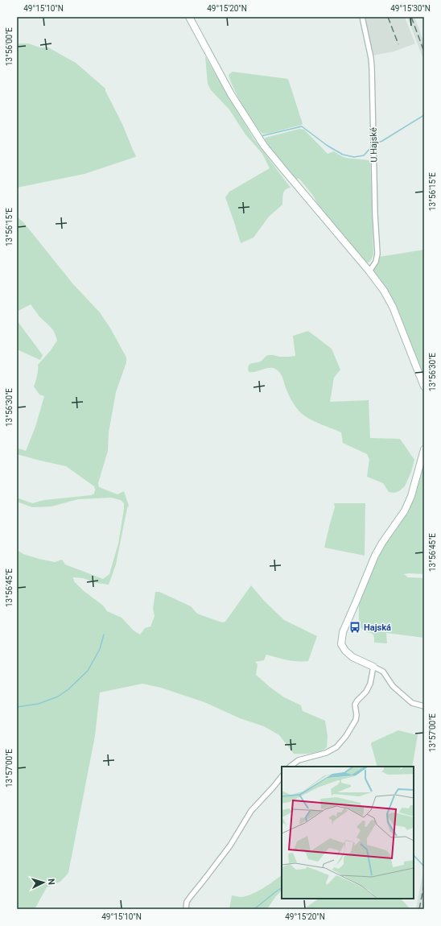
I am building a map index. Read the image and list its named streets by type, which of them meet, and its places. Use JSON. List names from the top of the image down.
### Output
{
  "streets": {
    "street": ["U Hajské"]
  },
  "places": {
    "bus stop": ["Hajská"]
  },
  "north": "right",
  "coordinates": [
    "49°15'10\"N",
    "49°15'20\"N",
    "49°15'30\"N",
    "13°56'00\"E",
    "13°56'15\"E",
    "13°56'30\"E",
    "13°56'45\"E",
    "13°57'00\"E"
  ]
}
